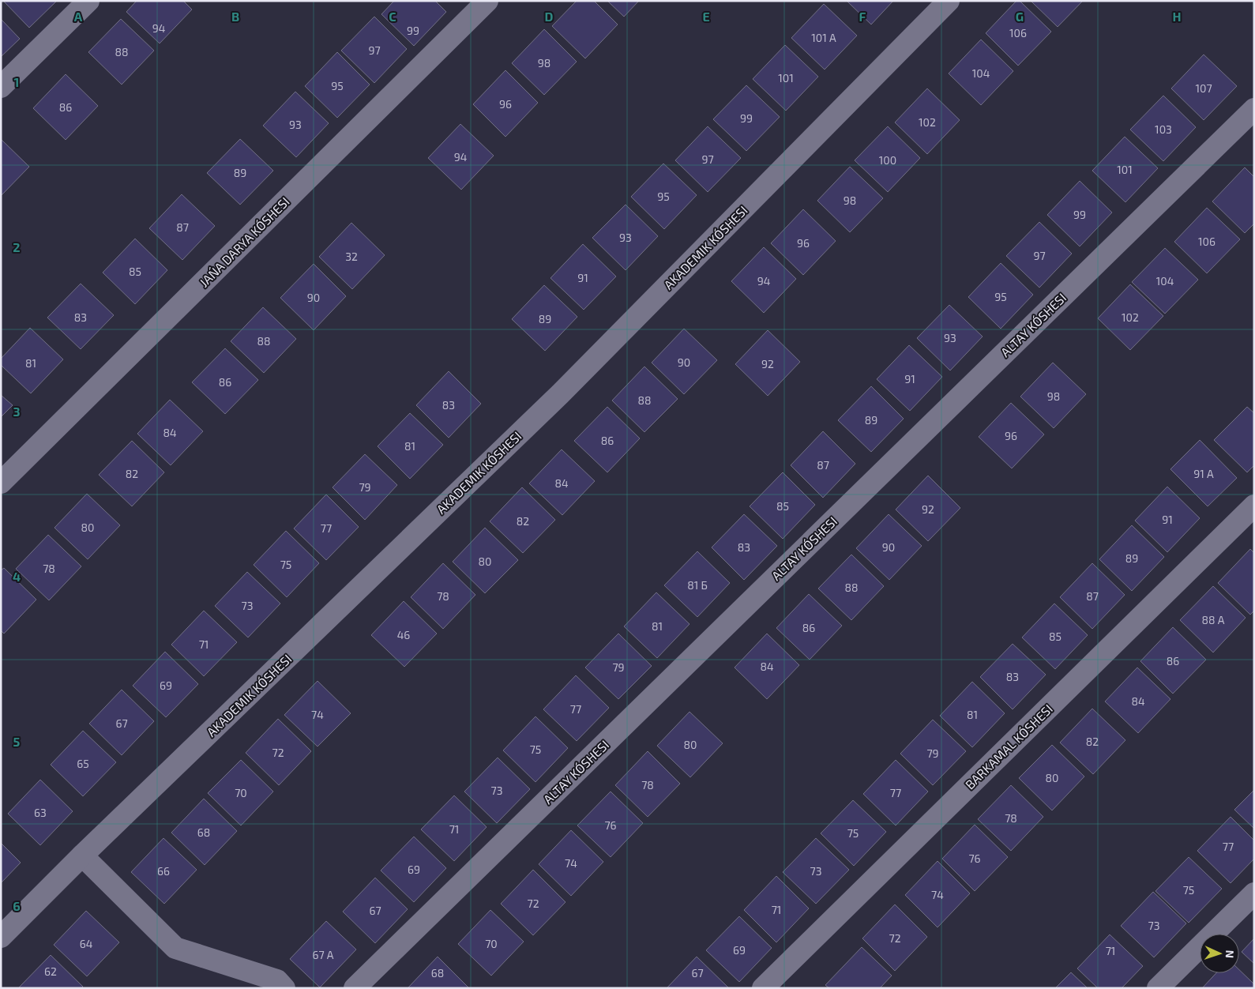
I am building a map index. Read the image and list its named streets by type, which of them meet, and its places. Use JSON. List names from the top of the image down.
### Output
{
  "streets": {
    "street": [
      "JAŃA DARYA KÓSHESI",
      "AKADEMIK KÓSHESI",
      "ALTAY KÓSHESI",
      "BARKAMAL KÓSHESI"
    ]
  },
  "house_numbers": [
    "94",
    "99",
    "106",
    "101 А",
    "97",
    "88",
    "98",
    "104",
    "101",
    "95",
    "107",
    "96",
    "86",
    "99",
    "102",
    "93",
    "103",
    "94",
    "97",
    "100",
    "101",
    "89",
    "95",
    "98",
    "99",
    "87",
    "93",
    "106",
    "96",
    "97",
    "32",
    "85",
    "91",
    "94",
    "104",
    "95",
    "90",
    "83",
    "102",
    "89",
    "93",
    "88",
    "90",
    "81",
    "92",
    "91",
    "86",
    "98",
    "88",
    "83",
    "89",
    "84",
    "96",
    "86",
    "81",
    "87",
    "82",
    "91 А",
    "84",
    "79",
    "85",
    "92",
    "91",
    "82",
    "80",
    "77",
    "83",
    "90",
    "89",
    "80",
    "75",
    "78",
    "81 Б",
    "88",
    "78",
    "87",
    "73",
    "88 А",
    "81",
    "86",
    "46",
    "85",
    "71",
    "86",
    "84",
    "79",
    "83",
    "69",
    "84",
    "77",
    "74",
    "81",
    "67",
    "82",
    "80",
    "75",
    "72",
    "79",
    "65",
    "80",
    "78",
    "73",
    "70",
    "77",
    "63",
    "78",
    "76",
    "71",
    "68",
    "75",
    "77",
    "76",
    "74",
    "69",
    "66",
    "73",
    "75",
    "74",
    "72",
    "71",
    "67",
    "73",
    "72",
    "64",
    "70",
    "69",
    "71",
    "67 А",
    "62",
    "68",
    "67"
  ],
  "north": "right",
  "grid": {
    "columns": [
      "A",
      "B",
      "C",
      "D",
      "E",
      "F",
      "G",
      "H"
    ],
    "rows": [
      "1",
      "2",
      "3",
      "4",
      "5",
      "6"
    ]
  }
}
